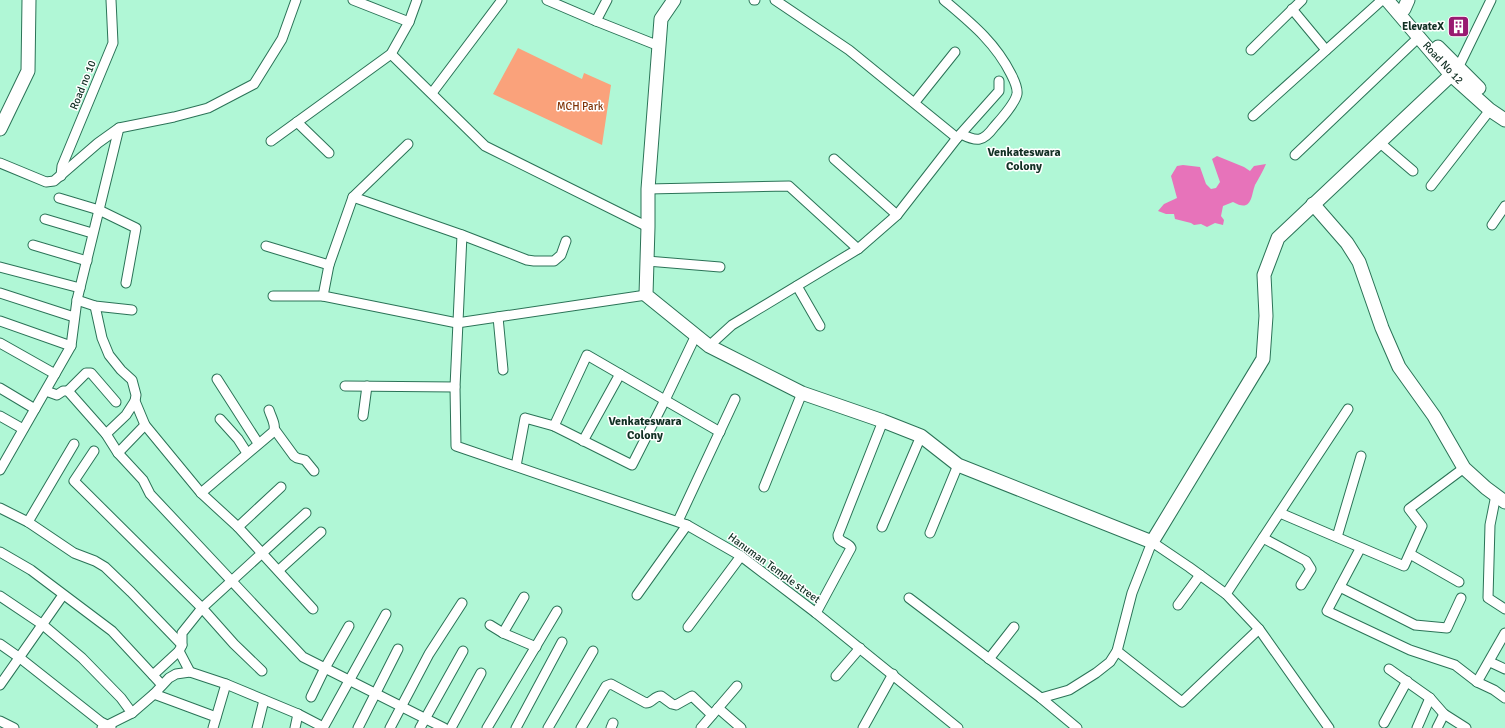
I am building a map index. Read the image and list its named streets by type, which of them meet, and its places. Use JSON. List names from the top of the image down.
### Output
{
  "streets": {
    "street": ["Road No 12", "Road no 10", "Hanuman Temple street"]
  },
  "districts": ["Venkateswara Colony", "Venkateswara Colony"],
  "parks": ["MCH Park"],
  "places": {
    "building": ["ElevateX"]
  }
}
